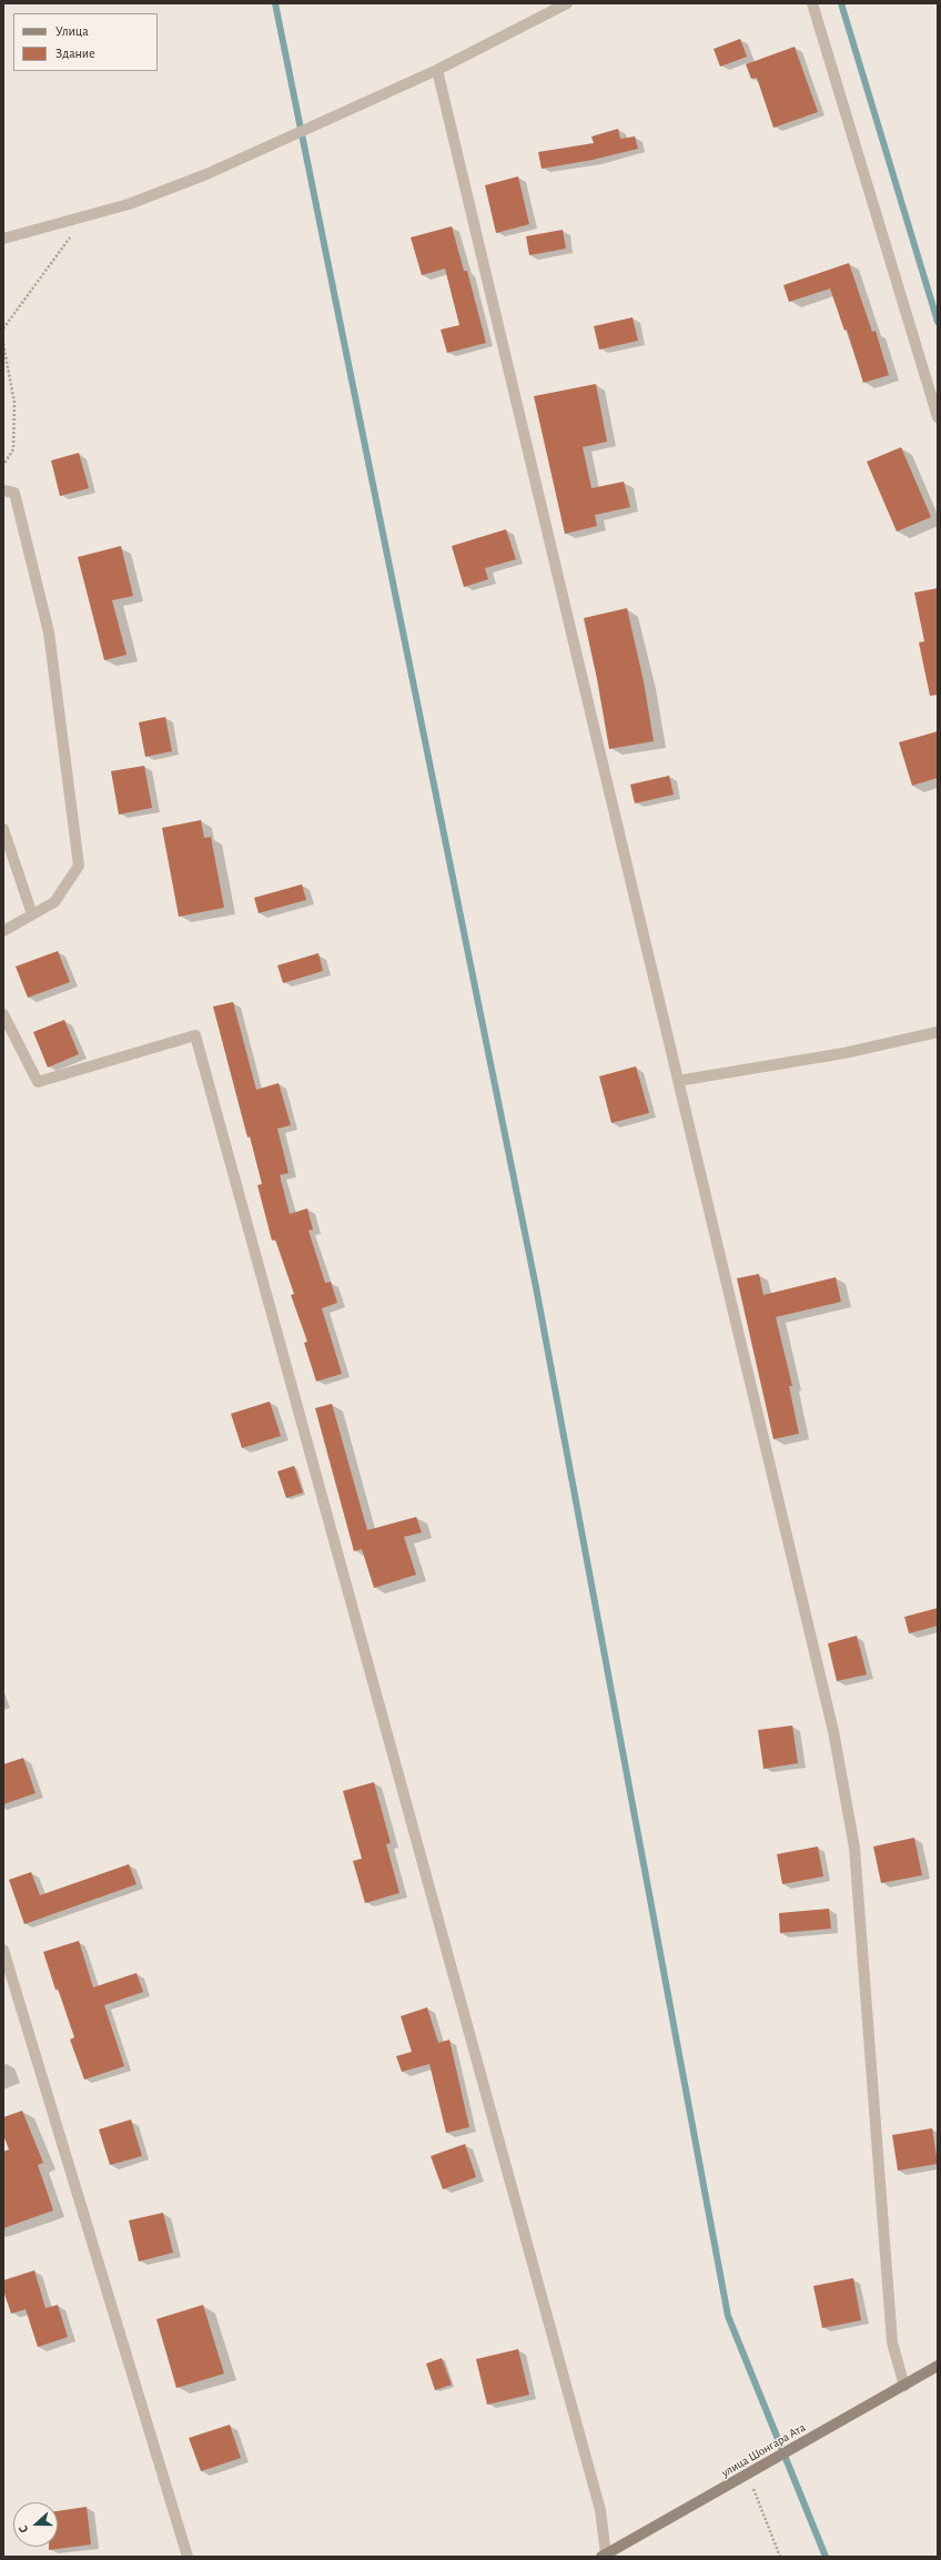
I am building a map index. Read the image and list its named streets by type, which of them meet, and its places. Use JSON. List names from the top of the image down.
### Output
{
  "streets": {
    "main road": ["улица Шонгара Ата"]
  },
  "legend": ["Улица", "Здание"],
  "north": "left"
}
